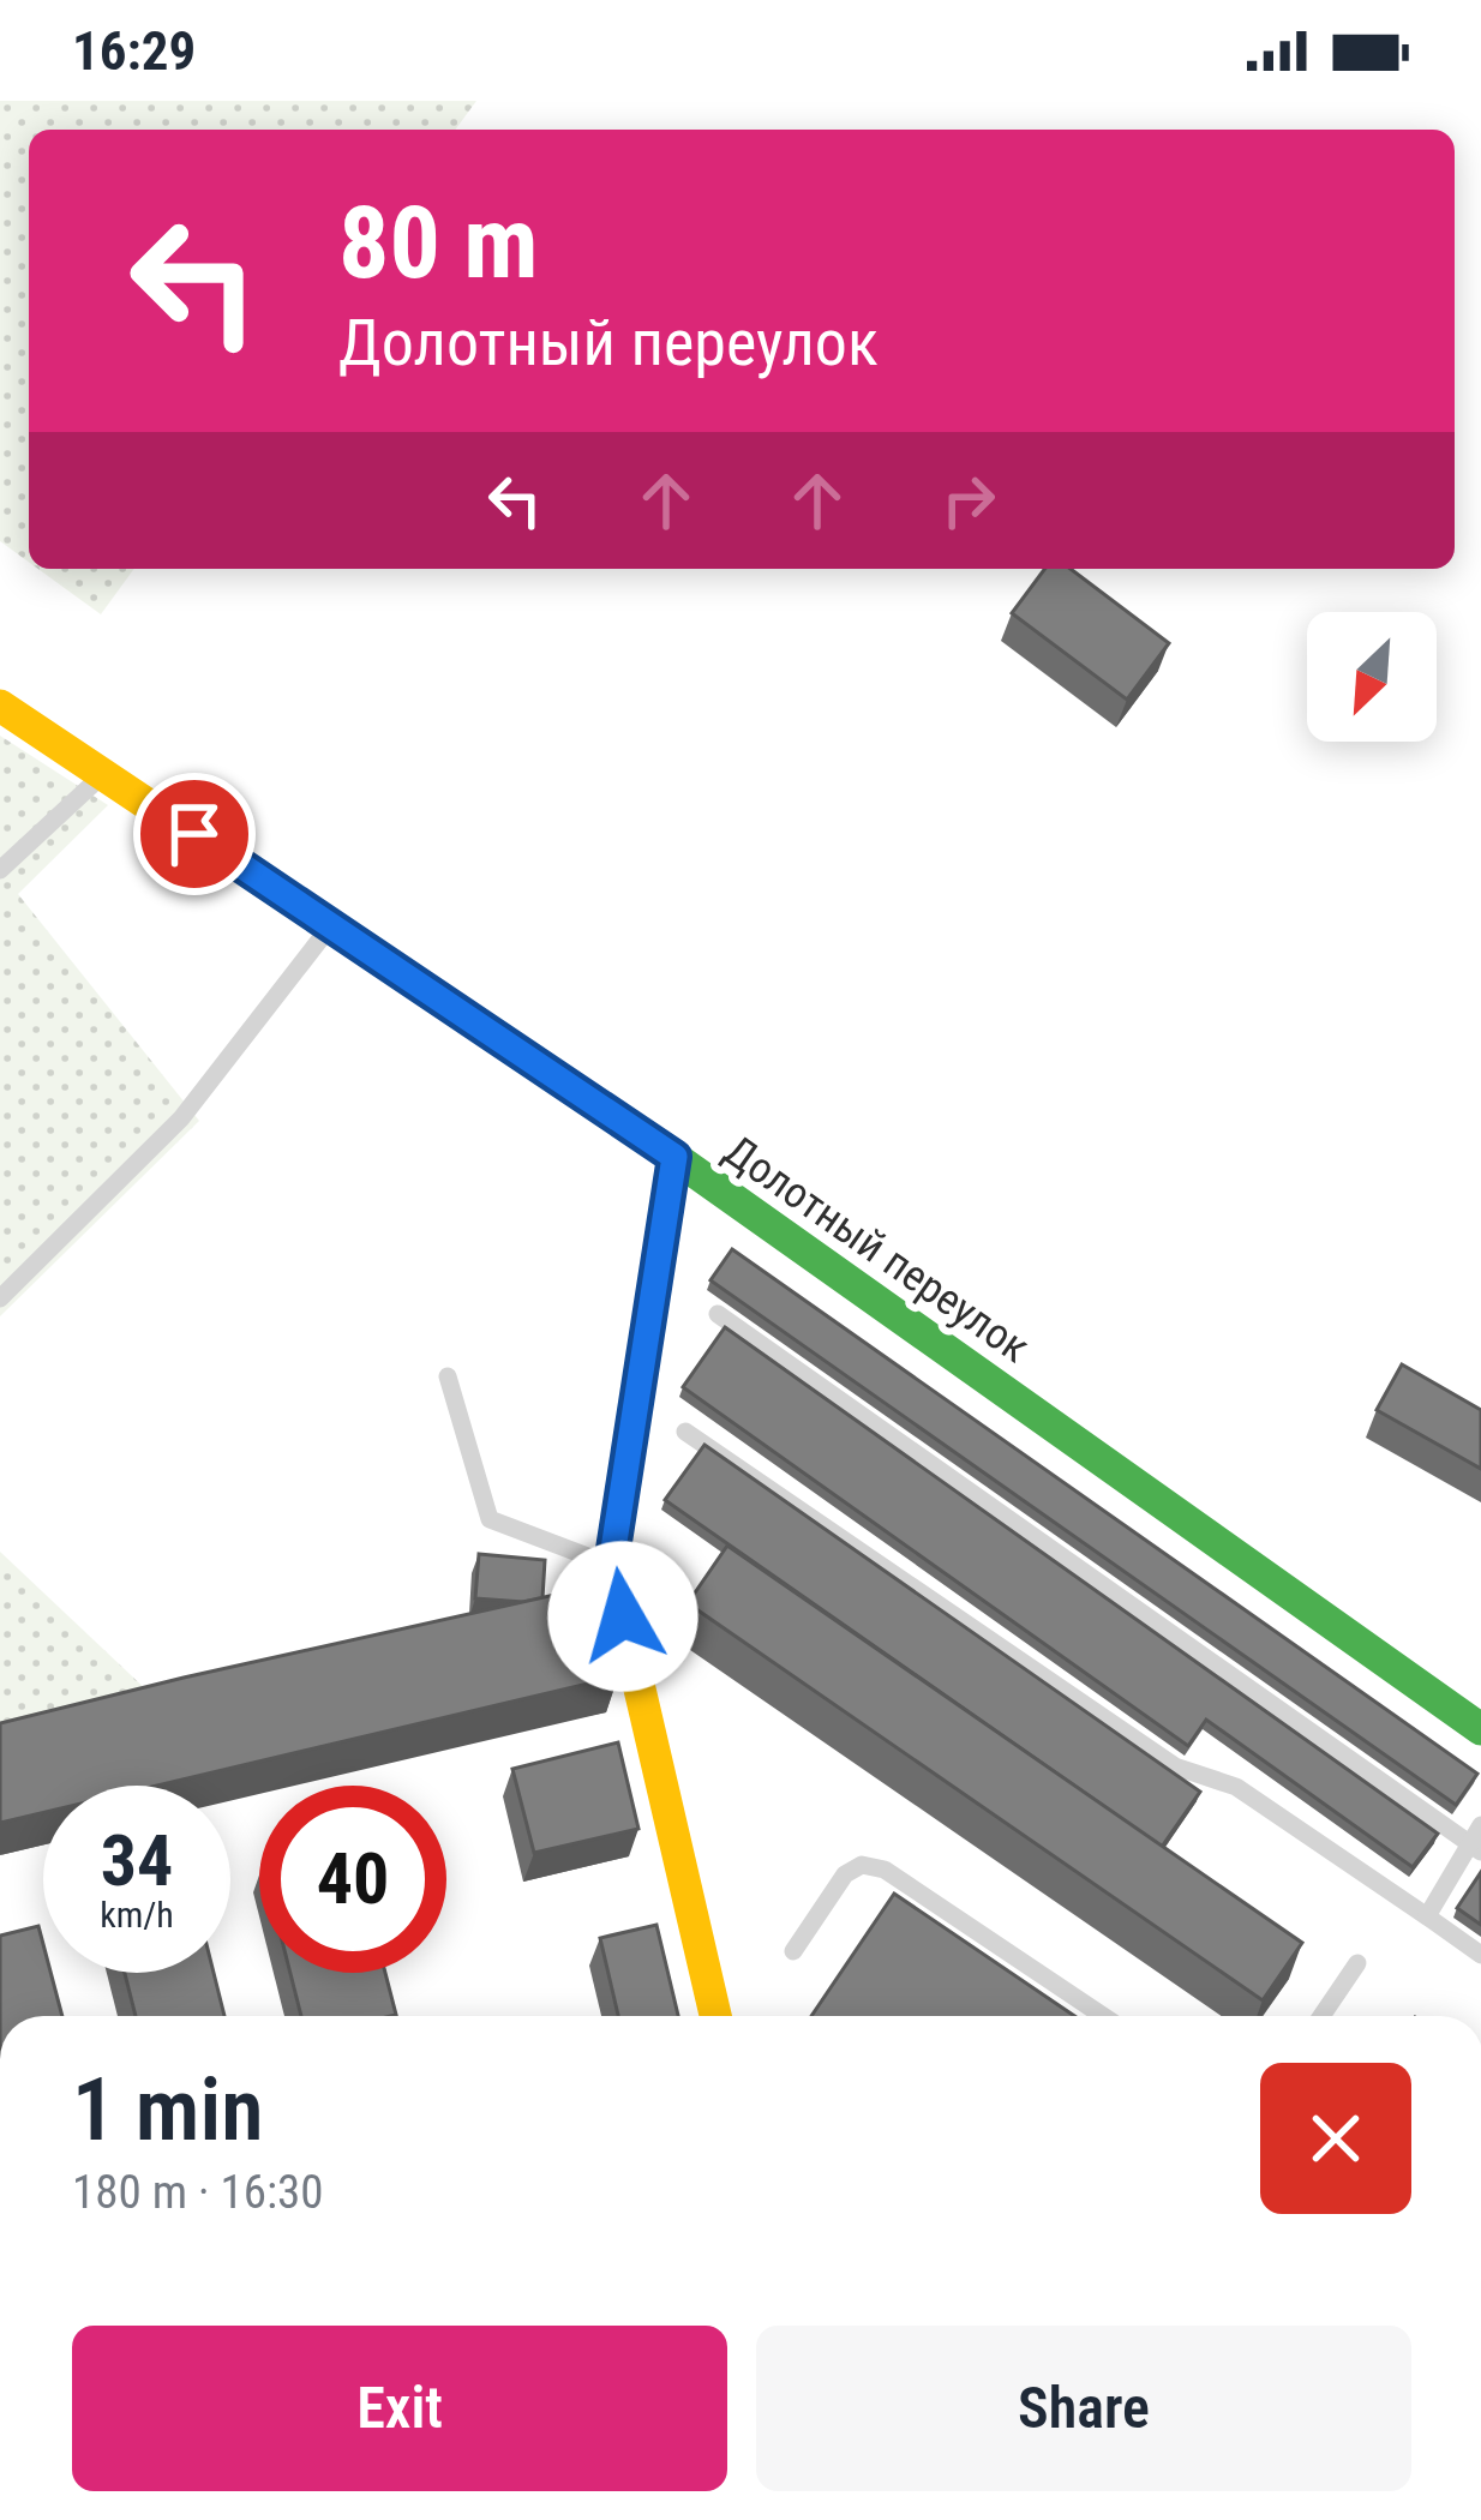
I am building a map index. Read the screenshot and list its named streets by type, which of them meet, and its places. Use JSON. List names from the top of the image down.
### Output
{
  "streets": {
    "street": ["Долотный переулок"]
  },
  "north": "bottom left",
  "page": {
    "status": "16:29",
    "turn": ["80 m", "Долотный переулок"],
    "speed": "34 km/h",
    "limit": "40",
    "heading": ["1 min", "180 m · 16:30"],
    "buttons": ["Exit", "Share"]
  }
}
